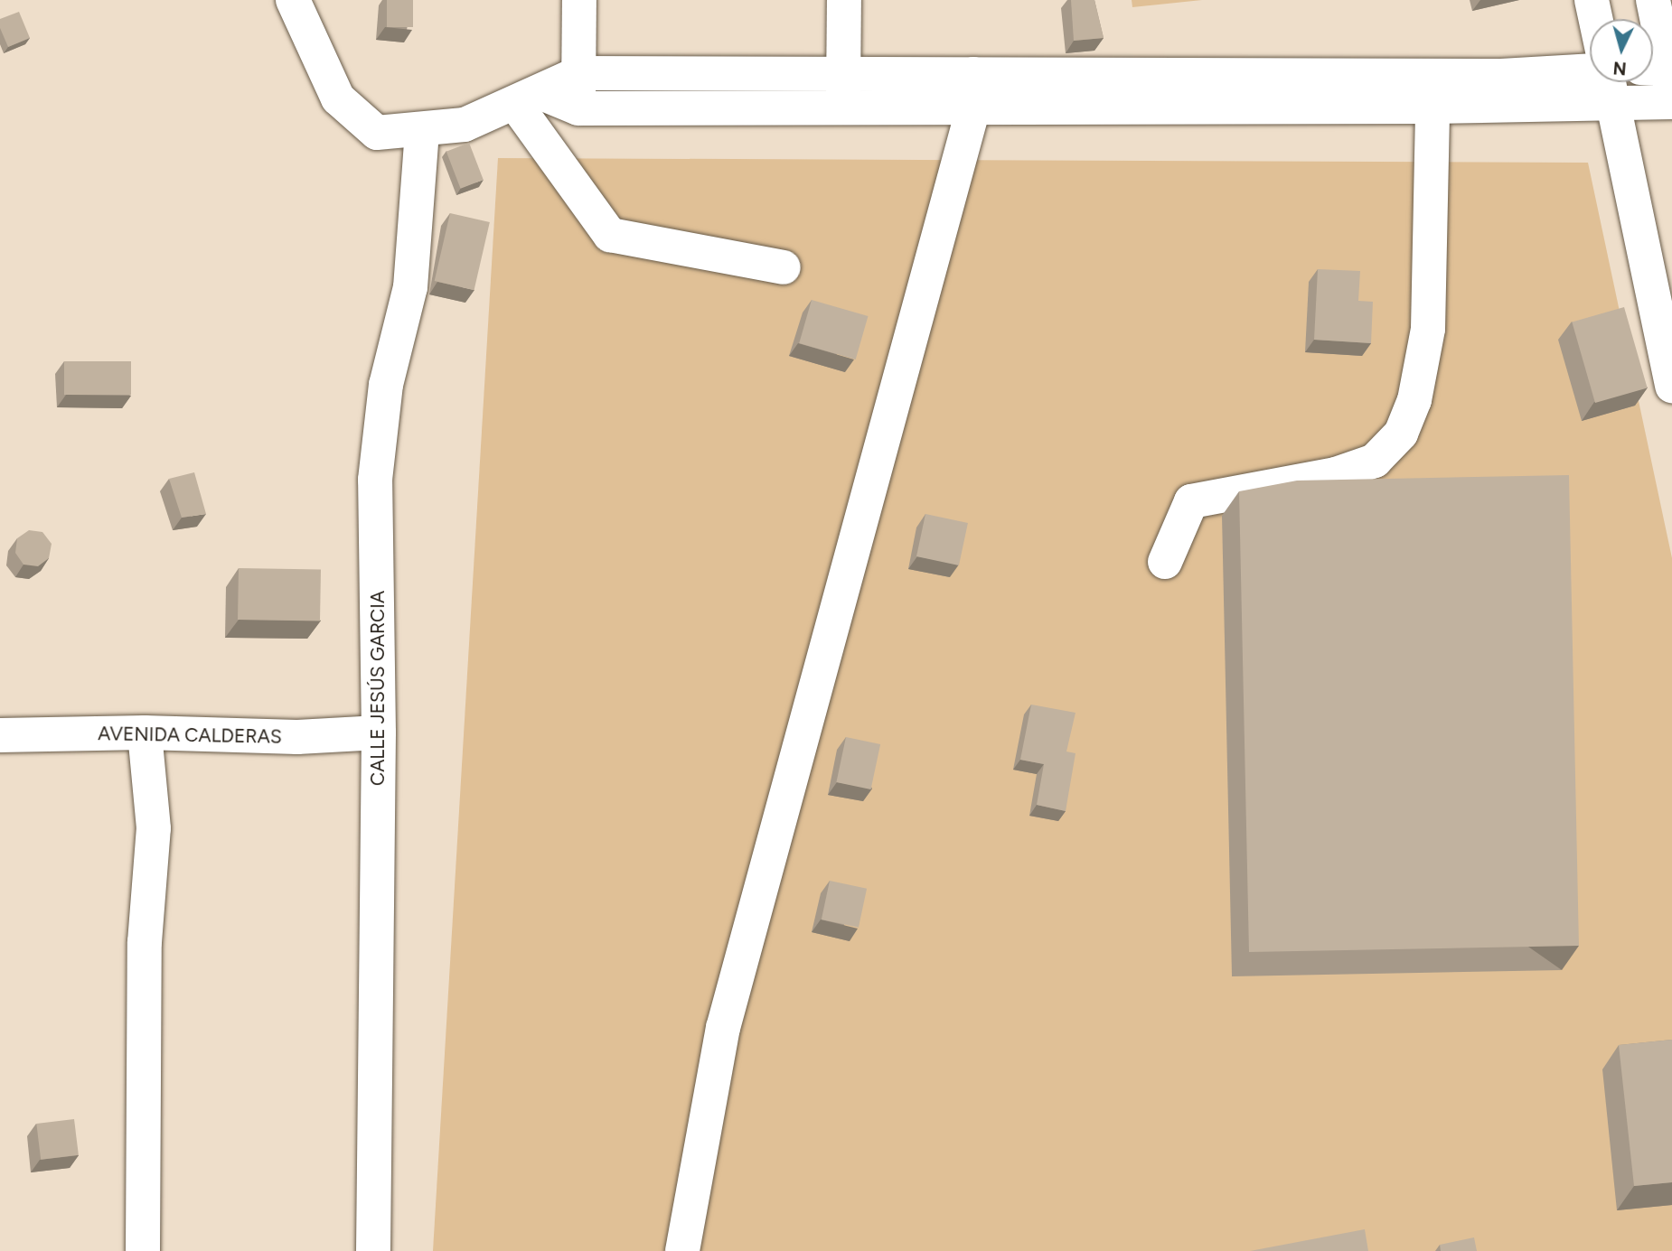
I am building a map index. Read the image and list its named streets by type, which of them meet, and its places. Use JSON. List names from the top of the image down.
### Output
{
  "streets": {
    "street": ["CALLE JESÚS GARCIA", "AVENIDA CALDERAS"]
  },
  "crossings": [
    ["CALLE JESÚS GARCIA", "AVENIDA CALDERAS"]
  ],
  "north": "bottom"
}
